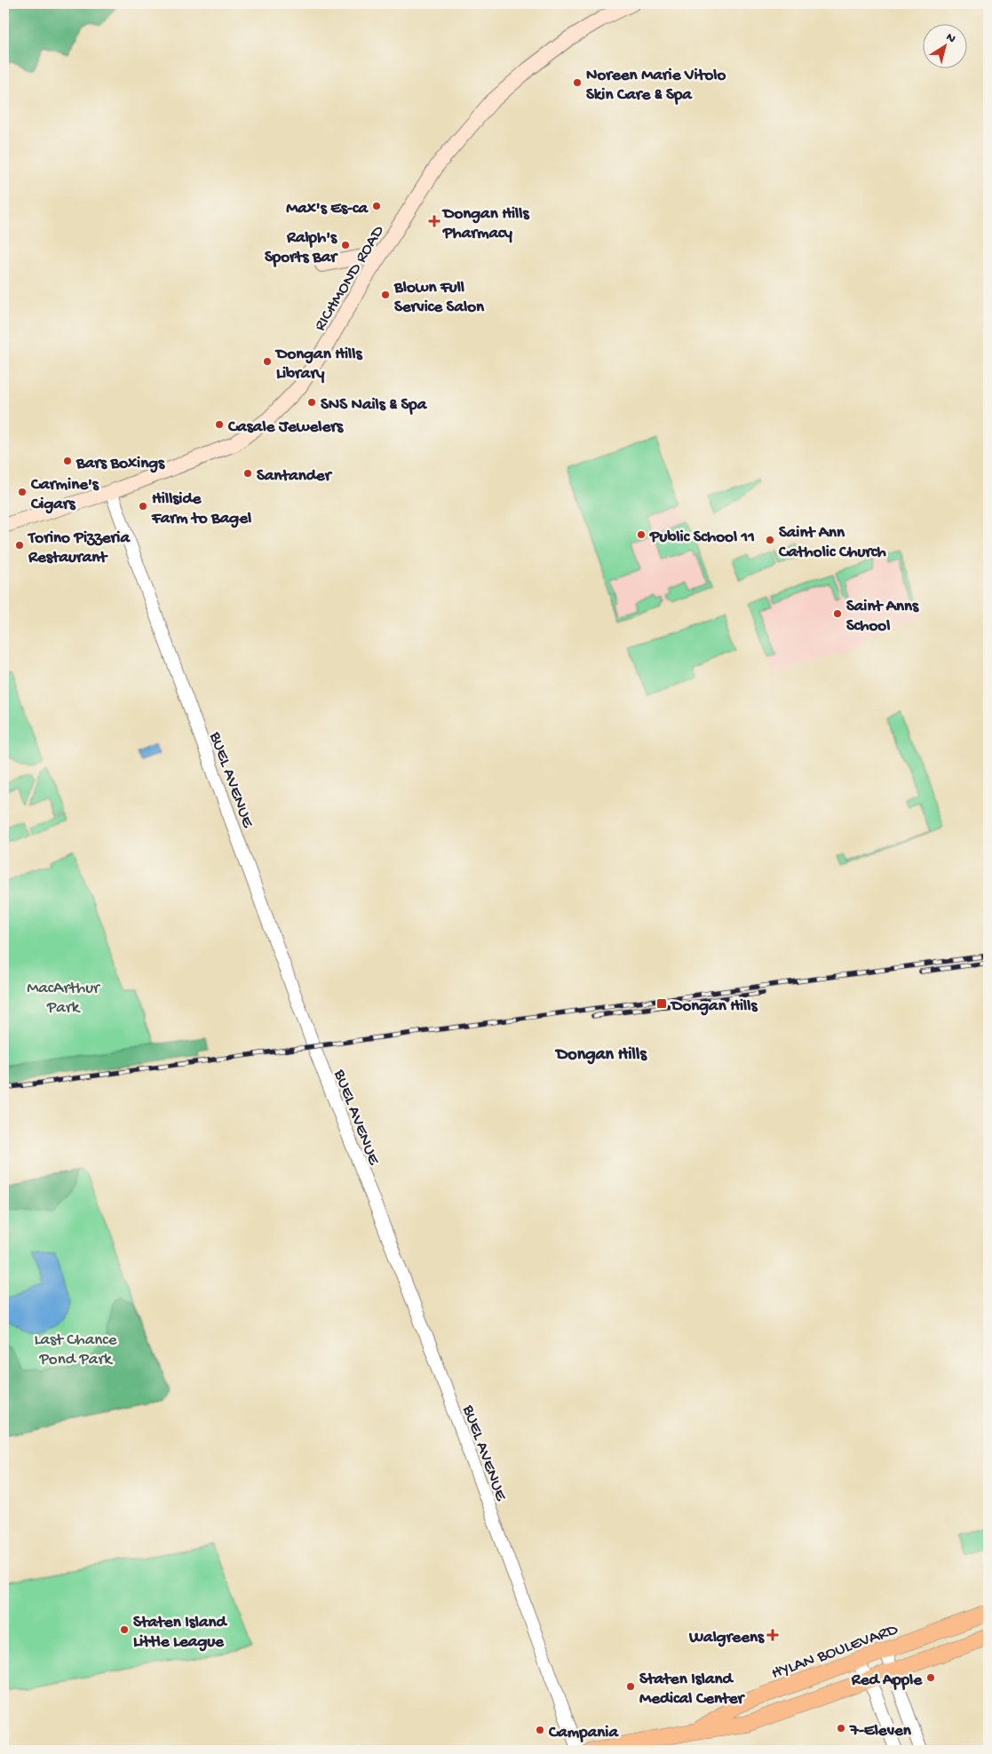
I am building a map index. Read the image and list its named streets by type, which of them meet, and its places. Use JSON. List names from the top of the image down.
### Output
{
  "streets": {
    "main road": ["RICHMOND ROAD", "HYLAN BOULEVARD"],
    "street": ["BUEL AVENUE"]
  },
  "crossings": [
    ["RICHMOND ROAD", "BUEL AVENUE"]
  ],
  "districts": ["Dongan Hills"],
  "parks": ["MacArthur Park", "Last Chance Pond Park"],
  "places": {
    "other": [
      "Noreen Marie Vitolo Skin Care & Spa",
      "Max's Es-ca",
      "Ralph's Sports Bar",
      "Blown Full Service Salon",
      "Dongan Hills Library",
      "SNS Nails & Spa",
      "Casale Jewelers",
      "Bars Boxings",
      "Santander",
      "Carmine's Cigars",
      "Hillside Farm to Bagel",
      "Public School 11",
      "Saint Ann Catholic Church",
      "Torino Pizzeria Restaurant",
      "Saint Anns School",
      "Staten Island Little League",
      "Red Apple",
      "Staten Island Medical Center",
      "7-Eleven",
      "Campania"
    ],
    "health": ["Dongan Hills Pharmacy", "Walgreens"],
    "transit": ["Dongan Hills"]
  },
  "north": "top right"
}
